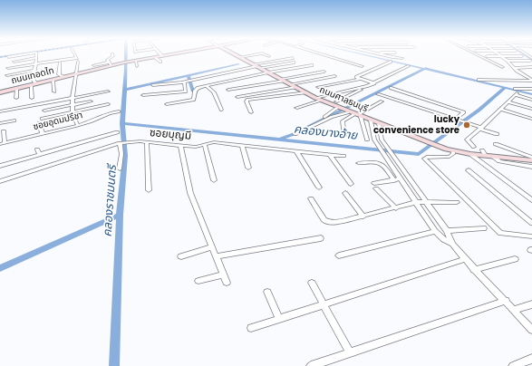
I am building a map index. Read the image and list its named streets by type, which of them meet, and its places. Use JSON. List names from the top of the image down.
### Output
{
  "streets": {
    "main road": ["ถนนเทอดไท", "ถนนศาลธนบุรี"],
    "street": ["ซอยอุดมปรีชา", "ซอยบุญมี"]
  },
  "water": ["คลองบางอ้าย", "คลองราชมนตรี"],
  "places": ["lucky convenience store"]
}
